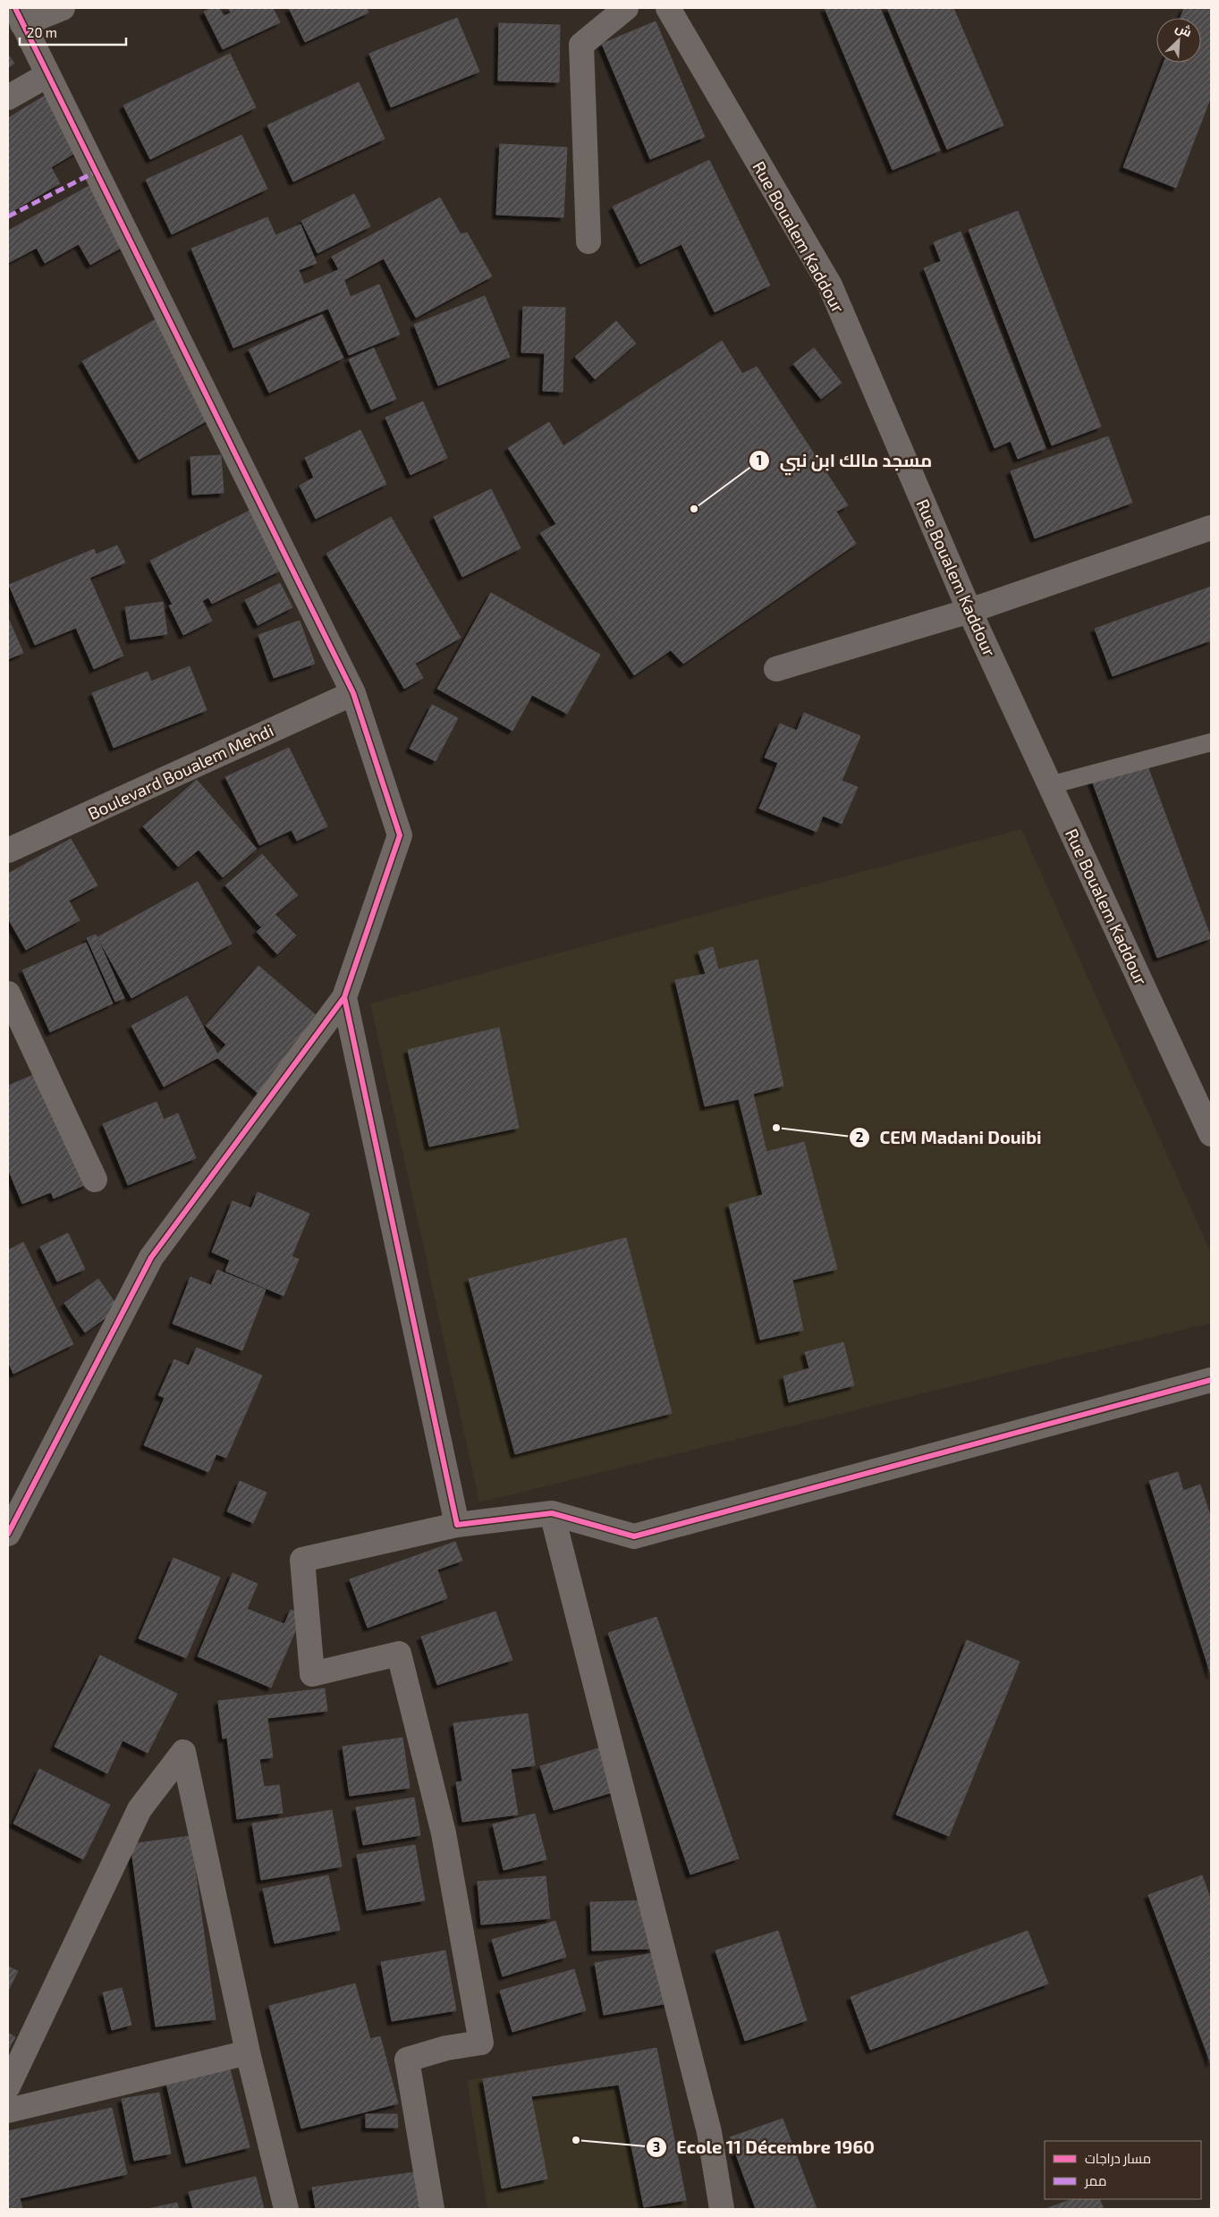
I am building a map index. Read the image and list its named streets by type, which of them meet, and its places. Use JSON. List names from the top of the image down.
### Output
{
  "streets": {
    "street": ["Rue Boualem Kaddour", "Boulevard Boualem Mehdi"]
  },
  "places": ["مسجد مالك ابن نبي", "CEM Madani Douibi", "Ecole 11 Décembre 1960"],
  "legend": ["مسار دراجات", "ممر"],
  "scale_bar": "20 m",
  "north": "top right"
}
